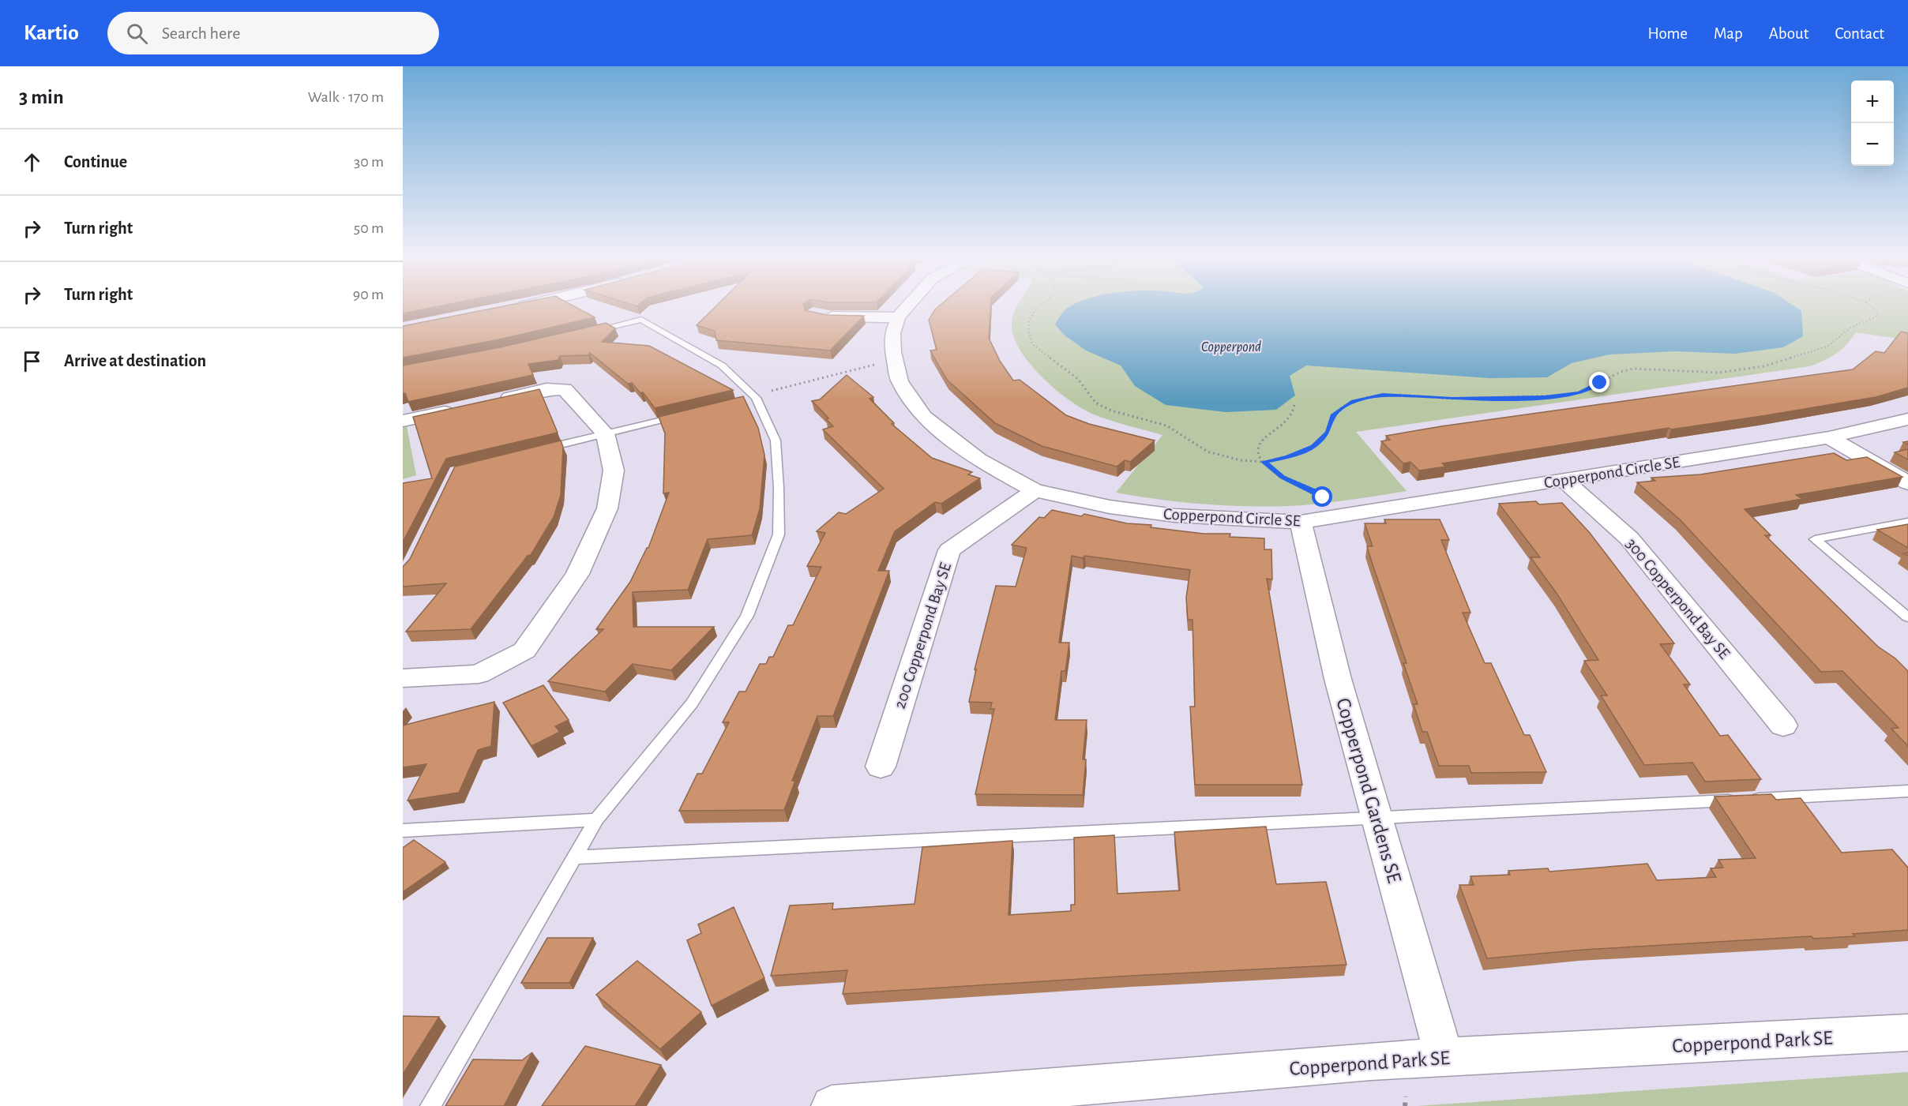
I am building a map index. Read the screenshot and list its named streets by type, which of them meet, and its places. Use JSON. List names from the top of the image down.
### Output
{
  "streets": {
    "street": [
      "Copperpond Circle SE",
      "300 Copperpond Bay SE",
      "200 Copperpond Bay SE",
      "Copperpond Gardens SE",
      "Copperpond Park SE"
    ]
  },
  "crossings": [
    ["Copperpond Circle SE", "300 Copperpond Bay SE"],
    ["Copperpond Circle SE", "200 Copperpond Bay SE"],
    ["Copperpond Circle SE", "Copperpond Gardens SE"],
    ["Copperpond Gardens SE", "Copperpond Park SE"]
  ],
  "water": ["Copperpond"],
  "page": {
    "header": "Kartio",
    "search": "Search here",
    "nav": [
      "Home",
      "Map",
      "About",
      "Contact"
    ],
    "heading": ["3 min", "Walk · 170 m"],
    "map_buttons": ["+", "−"],
    "list": [
      ["Continue", "30 m"],
      ["Turn right", "50 m"],
      ["Turn right", "90 m"],
      "Arrive at destination"
    ]
  }
}
